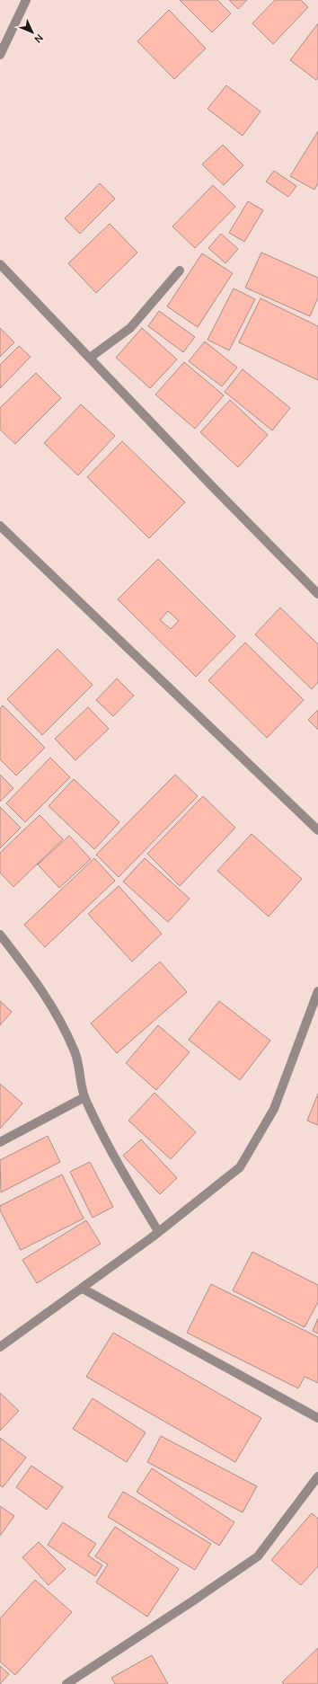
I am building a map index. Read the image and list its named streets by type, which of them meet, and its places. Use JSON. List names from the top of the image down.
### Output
{
  "north": "bottom right"
}
